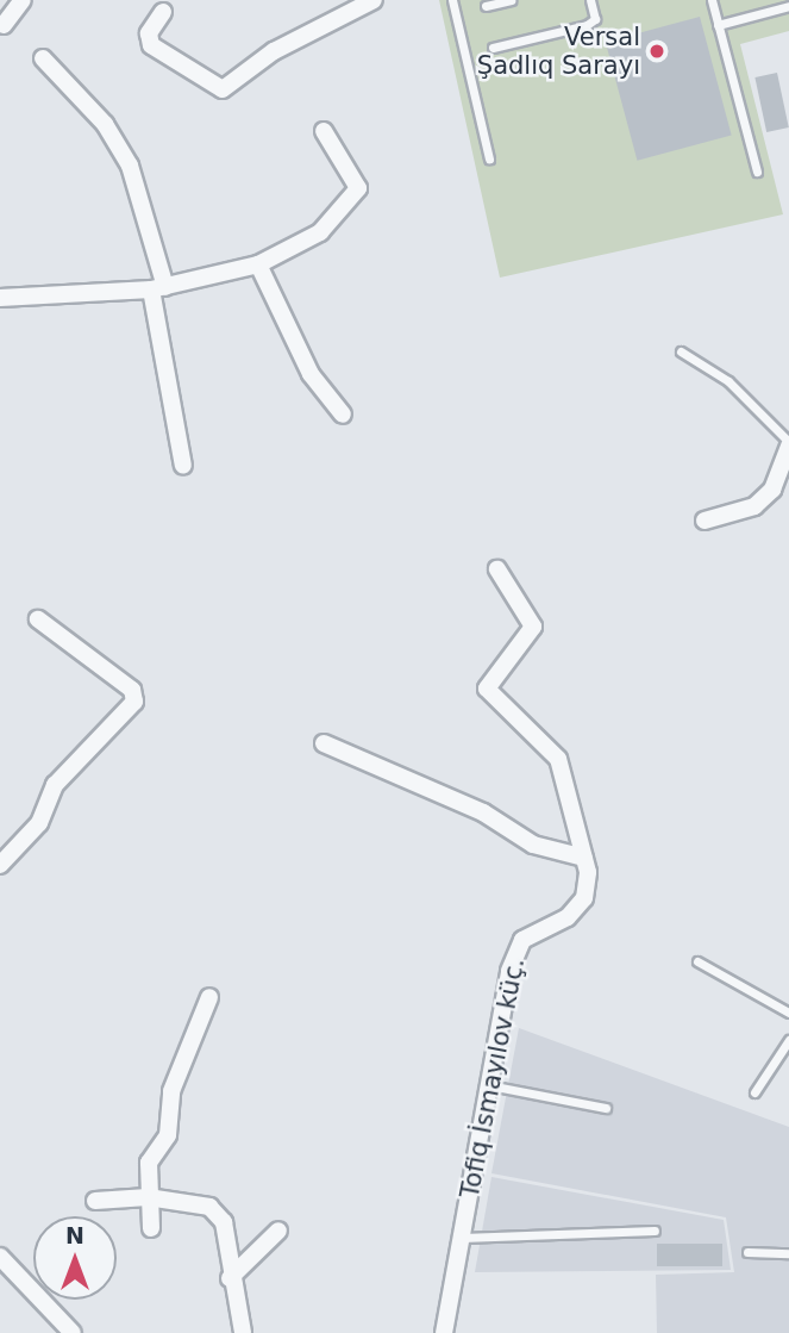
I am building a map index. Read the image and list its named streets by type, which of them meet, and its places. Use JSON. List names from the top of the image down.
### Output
{
  "streets": {
    "street": ["Tofiq İsmayılov küç."]
  },
  "places": ["Versal Şadlıq Sarayı"],
  "north": "top"
}
